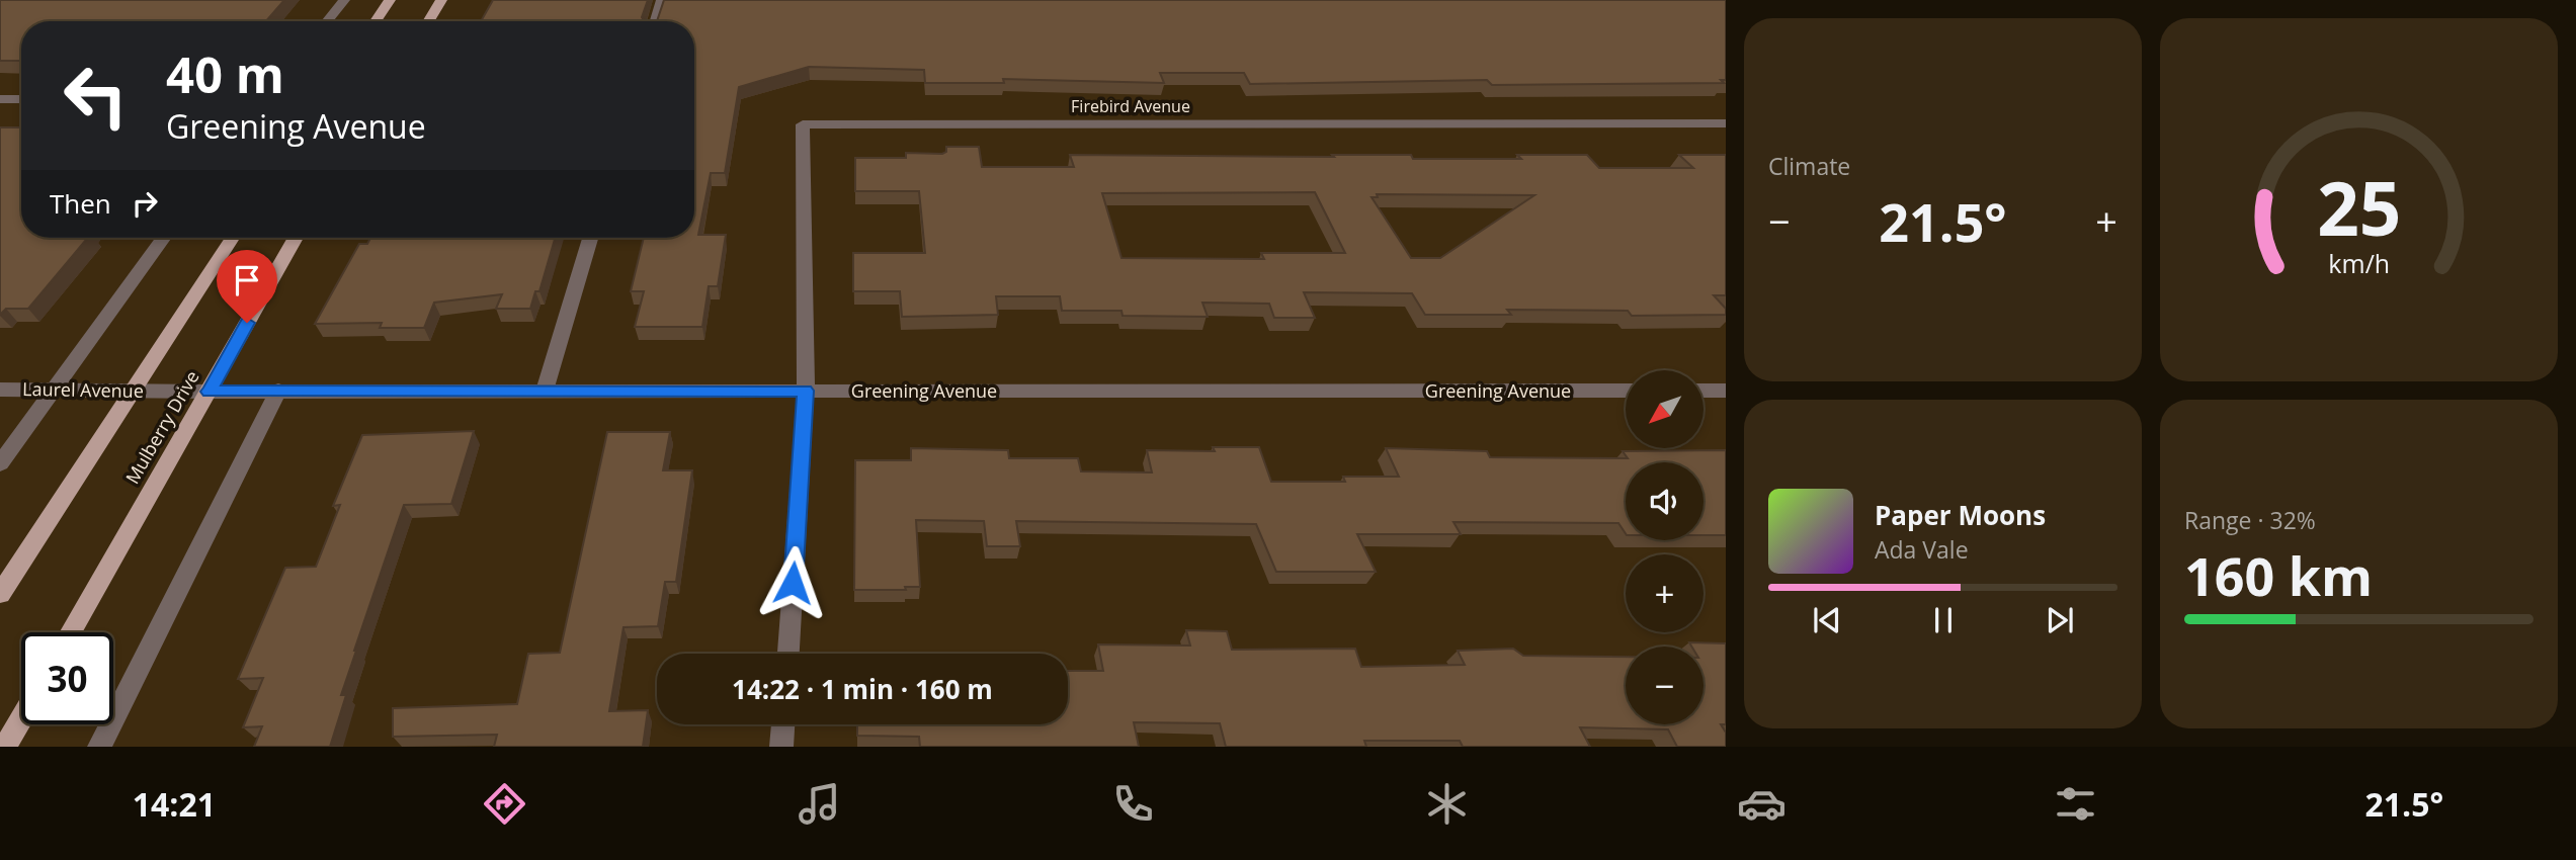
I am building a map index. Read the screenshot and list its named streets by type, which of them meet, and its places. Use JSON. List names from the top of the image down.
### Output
{
  "streets": {
    "main road": ["Mulberry Drive"],
    "street": ["Firebird Avenue", "Laurel Avenue", "Greening Avenue"]
  },
  "crossings": [
    ["Firebird Avenue", "Greening Avenue"],
    ["Laurel Avenue", "Greening Avenue"],
    ["Laurel Avenue", "Mulberry Drive"],
    ["Greening Avenue", "Mulberry Drive"]
  ],
  "north": "bottom left",
  "page": {
    "tile": [
      "Climate",
      ["Range · 32%", "160 km"]
    ],
    "turn": ["40 m", "Greening Avenue"],
    "then": "Then",
    "heat": ["−", "21.5°", "+"],
    "map_buttons": ["+", "−"],
    "song": ["Paper Moons", "Ada Vale"],
    "limit": "30",
    "trip": "14:22 · 1 min · 160 m",
    "tabs": ["14:21", "21.5°"],
    "gauge": ["25", "km/h"]
  }
}
